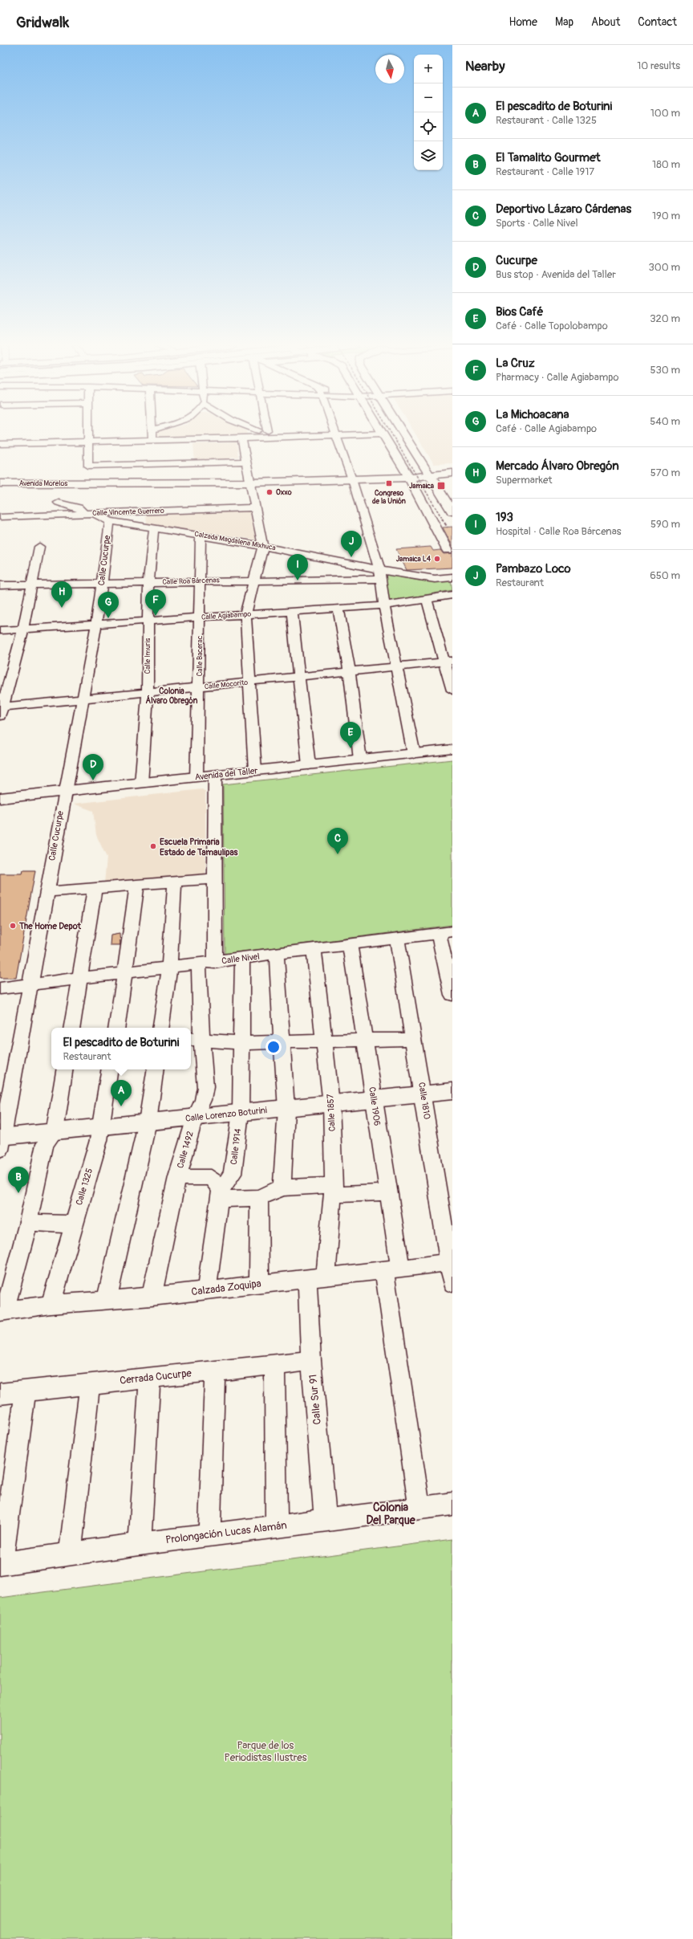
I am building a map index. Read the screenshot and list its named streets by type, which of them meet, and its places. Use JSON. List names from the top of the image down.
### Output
{
  "streets": {
    "main road": ["Avenida Morelos", "Avenida del Taller", "Calle Lorenzo Boturini"],
    "street": [
      "Calle Vincente Guerrero",
      "Calzada Magdalena Mixhuca",
      "Calle Cucurpe",
      "Calle Roa Bárcenas",
      "Calle Agiabampo",
      "Calle Imuris",
      "Calle Bacerac",
      "Calle Mocorito",
      "Calle Nivel",
      "Calle 1810",
      "Calle 1906",
      "Calle 1857",
      "Calle 1914",
      "Calle 1492",
      "Calle 1325",
      "Calzada Zoquipa",
      "Cerrada Cucurpe",
      "Calle Sur 91",
      "Prolongación Lucas Alamán"
    ]
  },
  "crossings": [
    ["Calle Vincente Guerrero", "Calzada Magdalena Mixhuca"],
    ["Calzada Magdalena Mixhuca", "Calle Cucurpe"],
    ["Calzada Magdalena Mixhuca", "Calle Roa Bárcenas"],
    ["Calzada Magdalena Mixhuca", "Calle Imuris"],
    ["Calzada Magdalena Mixhuca", "Calle Bacerac"],
    ["Calle Cucurpe", "Calle Roa Bárcenas"],
    ["Calle Cucurpe", "Calle Agiabampo"],
    ["Calle Cucurpe", "Calle Mocorito"],
    ["Calle Cucurpe", "Avenida del Taller"],
    ["Calle Cucurpe", "Calle Nivel"],
    ["Calle Cucurpe", "Calle Lorenzo Boturini"],
    ["Calle Roa Bárcenas", "Calle Imuris"],
    ["Calle Roa Bárcenas", "Calle Bacerac"],
    ["Calle Agiabampo", "Calle Imuris"],
    ["Calle Agiabampo", "Calle Bacerac"],
    ["Calle Imuris", "Calle Mocorito"],
    ["Calle Imuris", "Avenida del Taller"],
    ["Calle Bacerac", "Calle Mocorito"],
    ["Calle Bacerac", "Avenida del Taller"],
    ["Calle Nivel", "Calle 1810"],
    ["Calle Nivel", "Calle 1906"],
    ["Calle Nivel", "Calle 1857"],
    ["Calle Nivel", "Calle 1914"],
    ["Calle Nivel", "Calle 1492"],
    ["Calle 1810", "Calle Lorenzo Boturini"],
    ["Calle 1810", "Calzada Zoquipa"],
    ["Calle 1906", "Calle Lorenzo Boturini"],
    ["Calle 1906", "Calzada Zoquipa"],
    ["Calle 1906", "Prolongación Lucas Alamán"],
    ["Calle 1857", "Calle Lorenzo Boturini"],
    ["Calle 1857", "Calzada Zoquipa"],
    ["Calle 1857", "Calle Sur 91"],
    ["Calle Lorenzo Boturini", "Calle 1914"],
    ["Calle Lorenzo Boturini", "Calle 1492"],
    ["Calle Lorenzo Boturini", "Calle 1325"],
    ["Calle 1914", "Calzada Zoquipa"],
    ["Calle 1492", "Calzada Zoquipa"],
    ["Calle 1325", "Calzada Zoquipa"],
    ["Calzada Zoquipa", "Calle Sur 91"],
    ["Cerrada Cucurpe", "Calle Sur 91"],
    ["Calle Sur 91", "Prolongación Lucas Alamán"]
  ],
  "districts": ["Colonia Álvaro Obregón", "Colonia Del Parque"],
  "parks": ["Parque de los Periodistas Ilustres"],
  "places": {
    "transit": ["Congreso de la Unión", "Jamaica"],
    "other": [
      "Oxxo",
      "Jamaica L4",
      "Escuela Primaria Estado de Tamaulipas",
      "The Home Depot"
    ]
  },
  "north": "bottom",
  "page": {
    "header": "Gridwalk",
    "nav": [
      "Home",
      "Map",
      "About",
      "Contact"
    ],
    "heading": ["Nearby", "10 results"],
    "map_buttons": ["+", "−"],
    "list": [
      {
        "mark": "A",
        "name": "El pescadito de Boturini",
        "note": "Restaurant · Calle 1325",
        "value": "100 m"
      },
      {
        "mark": "B",
        "name": "El Tamalito Gourmet",
        "note": "Restaurant · Calle 1917",
        "value": "180 m"
      },
      {
        "mark": "C",
        "name": "Deportivo Lázaro Cárdenas",
        "note": "Sports · Calle Nivel",
        "value": "190 m"
      },
      {
        "mark": "D",
        "name": "Cucurpe",
        "note": "Bus stop · Avenida del Taller",
        "value": "300 m"
      },
      {
        "mark": "E",
        "name": "Bios Café",
        "note": "Café · Calle Topolobampo",
        "value": "320 m"
      },
      {
        "mark": "F",
        "name": "La Cruz",
        "note": "Pharmacy · Calle Agiabampo",
        "value": "530 m"
      },
      {
        "mark": "G",
        "name": "La Michoacana",
        "note": "Café · Calle Agiabampo",
        "value": "540 m"
      },
      {
        "mark": "H",
        "name": "Mercado Álvaro Obregón",
        "note": "Supermarket",
        "value": "570 m"
      },
      {
        "mark": "I",
        "name": "193",
        "note": "Hospital · Calle Roa Bárcenas",
        "value": "590 m"
      },
      {
        "mark": "J",
        "name": "Pambazo Loco",
        "note": "Restaurant",
        "value": "650 m"
      }
    ],
    "pins": [
      "J",
      "I",
      "H",
      "F",
      "G",
      "E",
      "D",
      "C",
      "A",
      "B"
    ],
    "popup": ["El pescadito de Boturini", "Restaurant"]
  }
}
